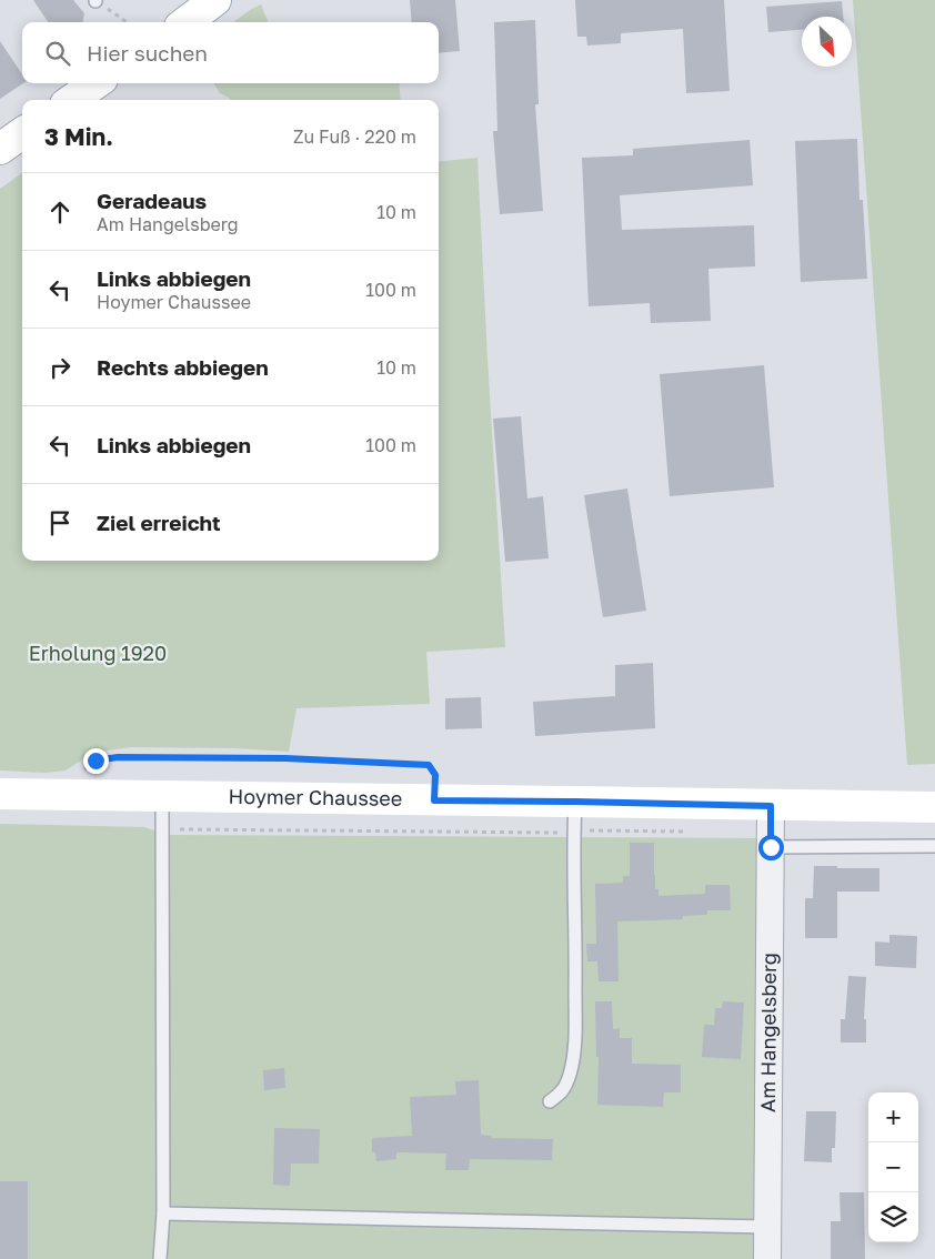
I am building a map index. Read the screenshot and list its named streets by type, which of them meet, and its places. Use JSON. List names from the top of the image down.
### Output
{
  "streets": {
    "main road": ["Hoymer Chaussee"],
    "street": ["Am Hangelsberg"]
  },
  "crossings": [
    ["Hoymer Chaussee", "Am Hangelsberg"]
  ],
  "parks": ["Erholung 1920"],
  "north": "bottom right",
  "page": {
    "search": "Hier suchen",
    "heading": ["3 Min.", "Zu Fuß · 220 m"],
    "list": [
      ["Geradeaus", "Am Hangelsberg", "10 m"],
      ["Links abbiegen", "Hoymer Chaussee", "100 m"],
      ["Rechts abbiegen", "10 m"],
      ["Links abbiegen", "100 m"],
      "Ziel erreicht"
    ],
    "map_buttons": ["+", "−"]
  }
}
